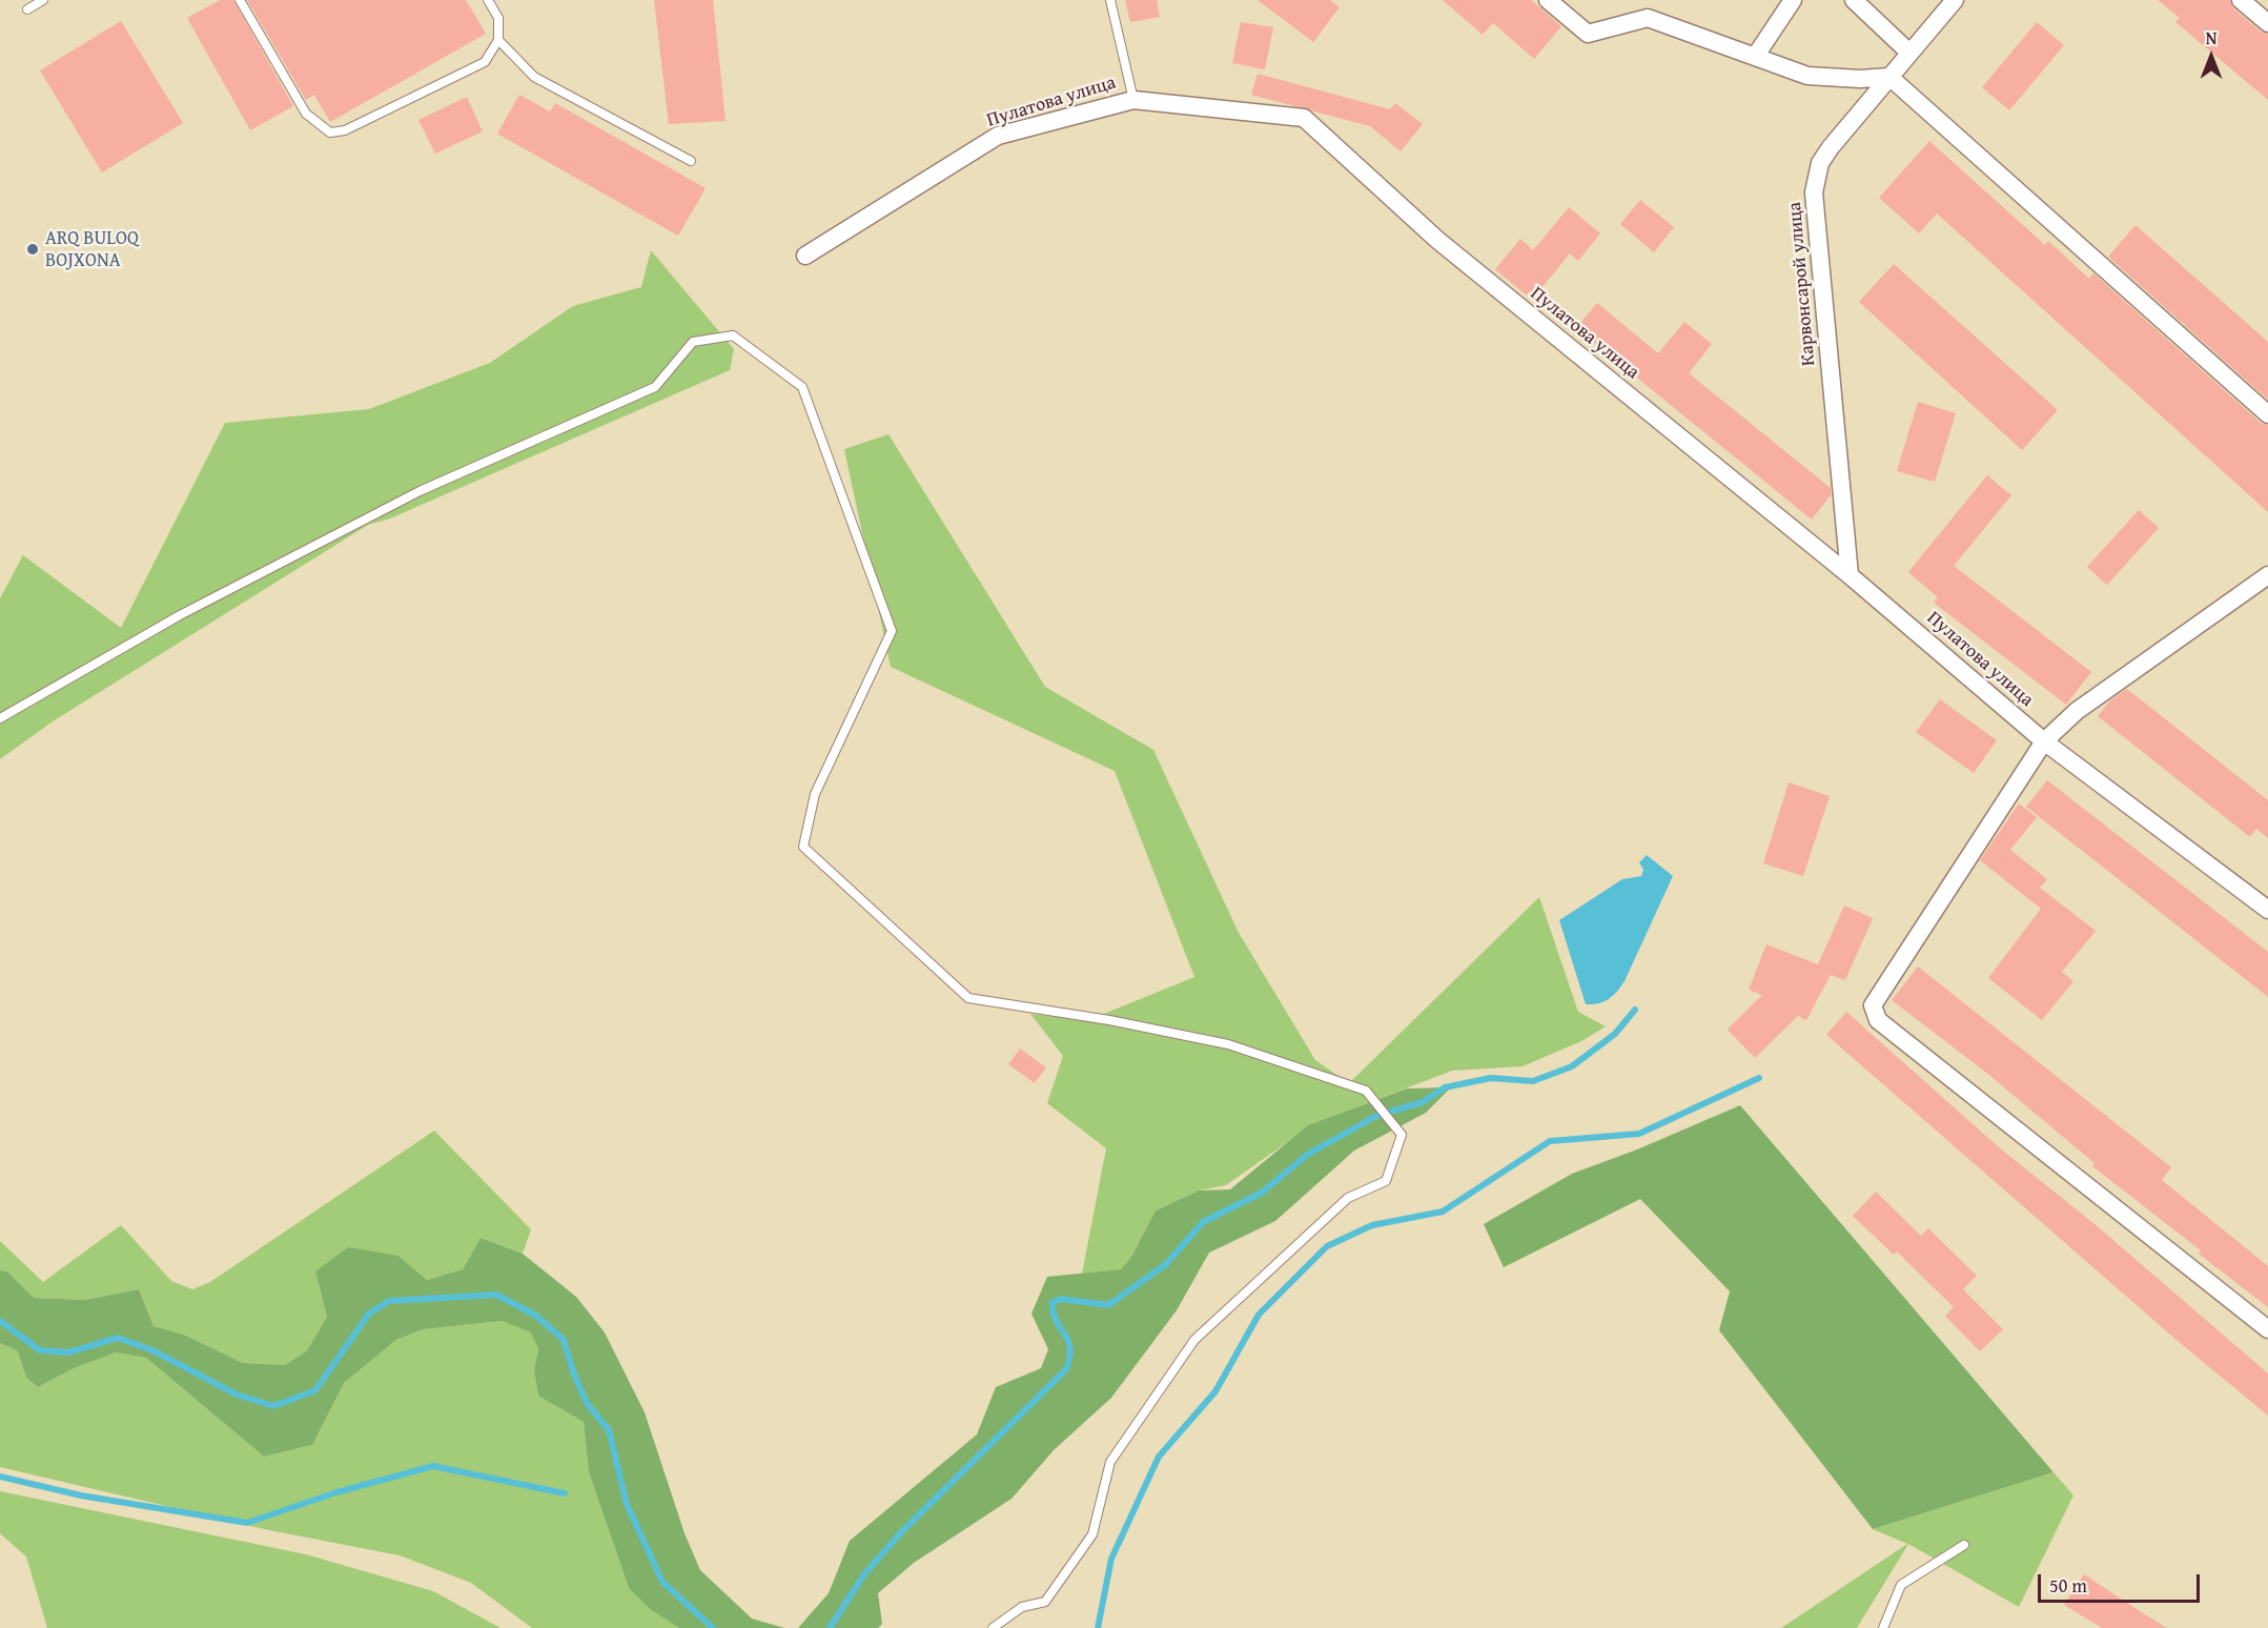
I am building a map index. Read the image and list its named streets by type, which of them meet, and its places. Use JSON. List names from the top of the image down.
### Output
{
  "streets": {
    "street": ["Пулатова улица", "Карвонсарой улица"]
  },
  "crossings": [
    ["Пулатова улица", "Карвонсарой улица"]
  ],
  "places": ["ARQ BULOQ BOJXONA"],
  "scale_bar": "50 m",
  "north": "top"
}
